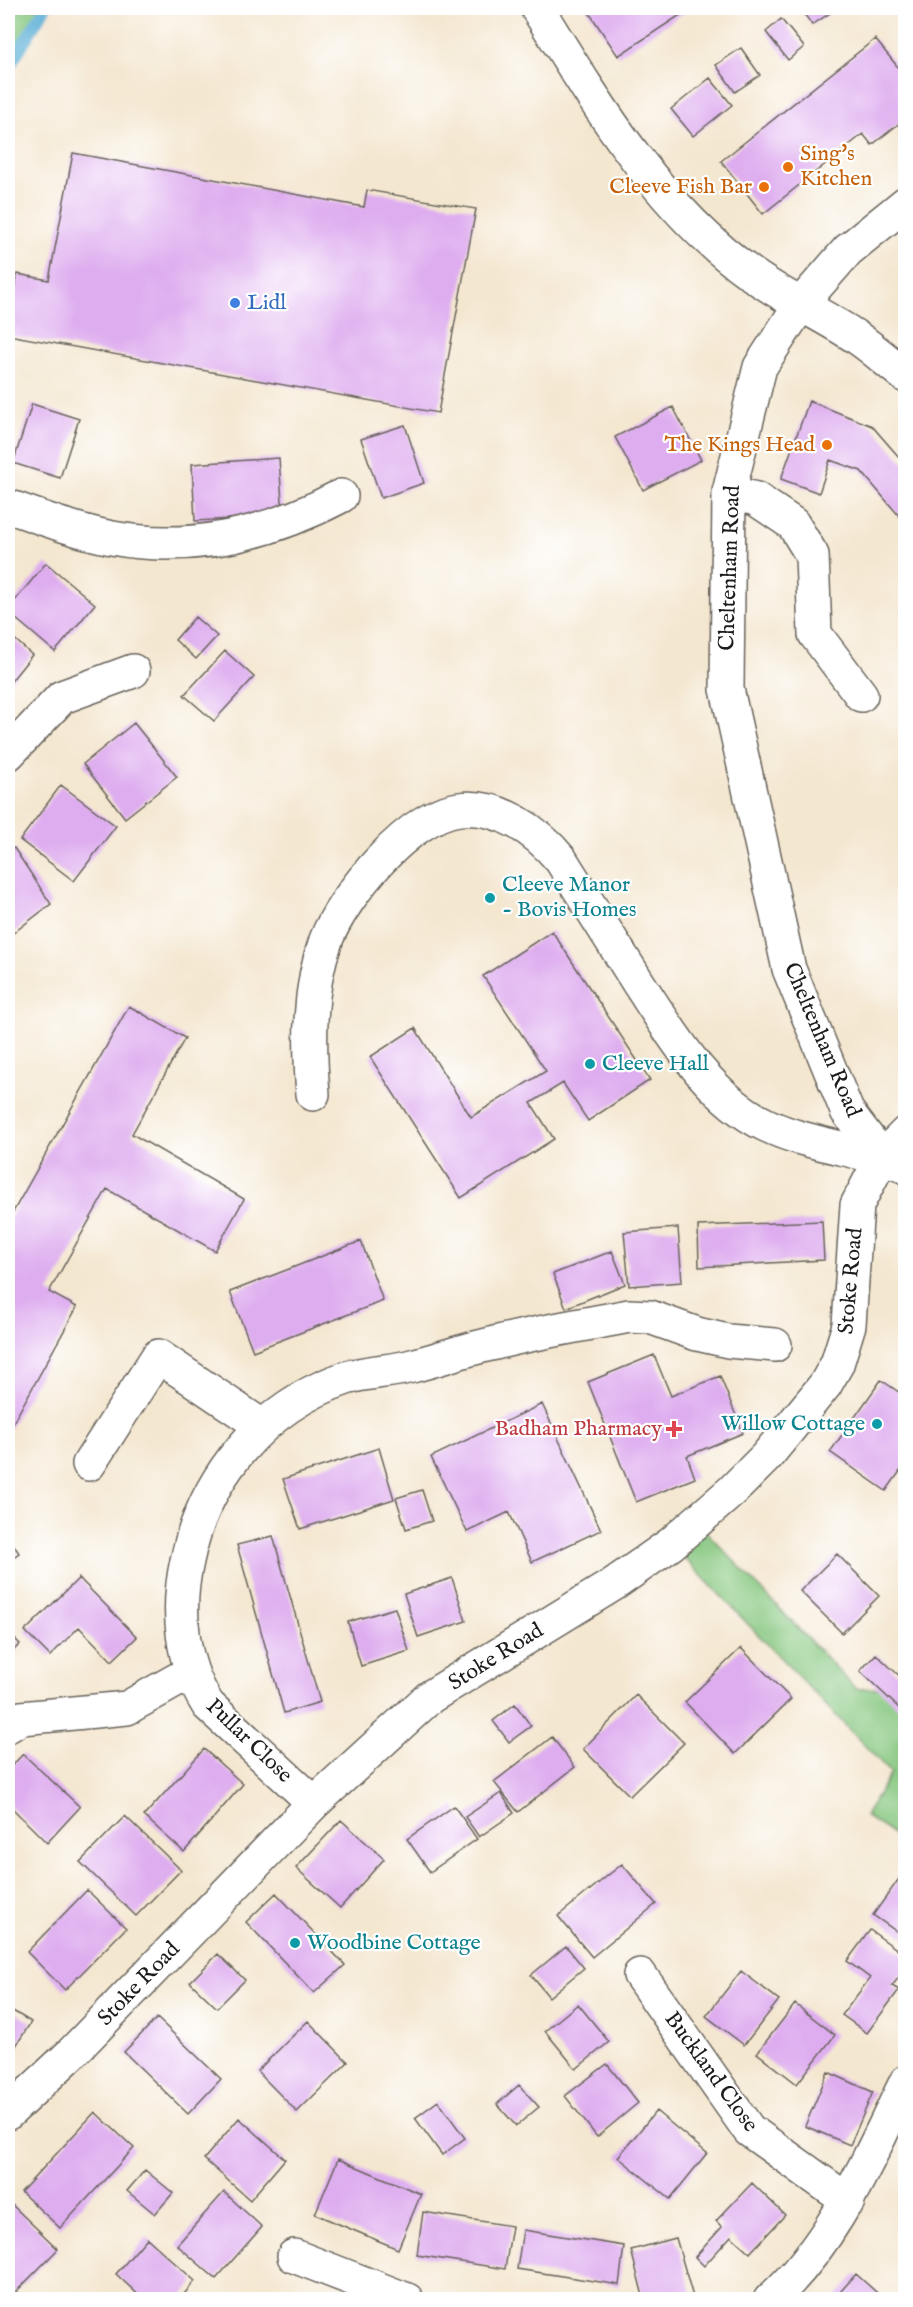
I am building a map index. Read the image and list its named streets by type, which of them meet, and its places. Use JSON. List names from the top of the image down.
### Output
{
  "streets": {
    "street": [
      "Cheltenham Road",
      "Stoke Road",
      "Pullar Close",
      "Buckland Close"
    ]
  },
  "crossings": [
    ["Cheltenham Road", "Stoke Road"],
    ["Stoke Road", "Pullar Close"]
  ],
  "places": {
    "other": [
      "Sing's Kitchen",
      "Cleeve Fish Bar",
      "Lidl",
      "The Kings Head",
      "Cleeve Manor - Bovis Homes",
      "Cleeve Hall",
      "Willow Cottage",
      "Woodbine Cottage"
    ],
    "health": ["Badham Pharmacy"]
  }
}
